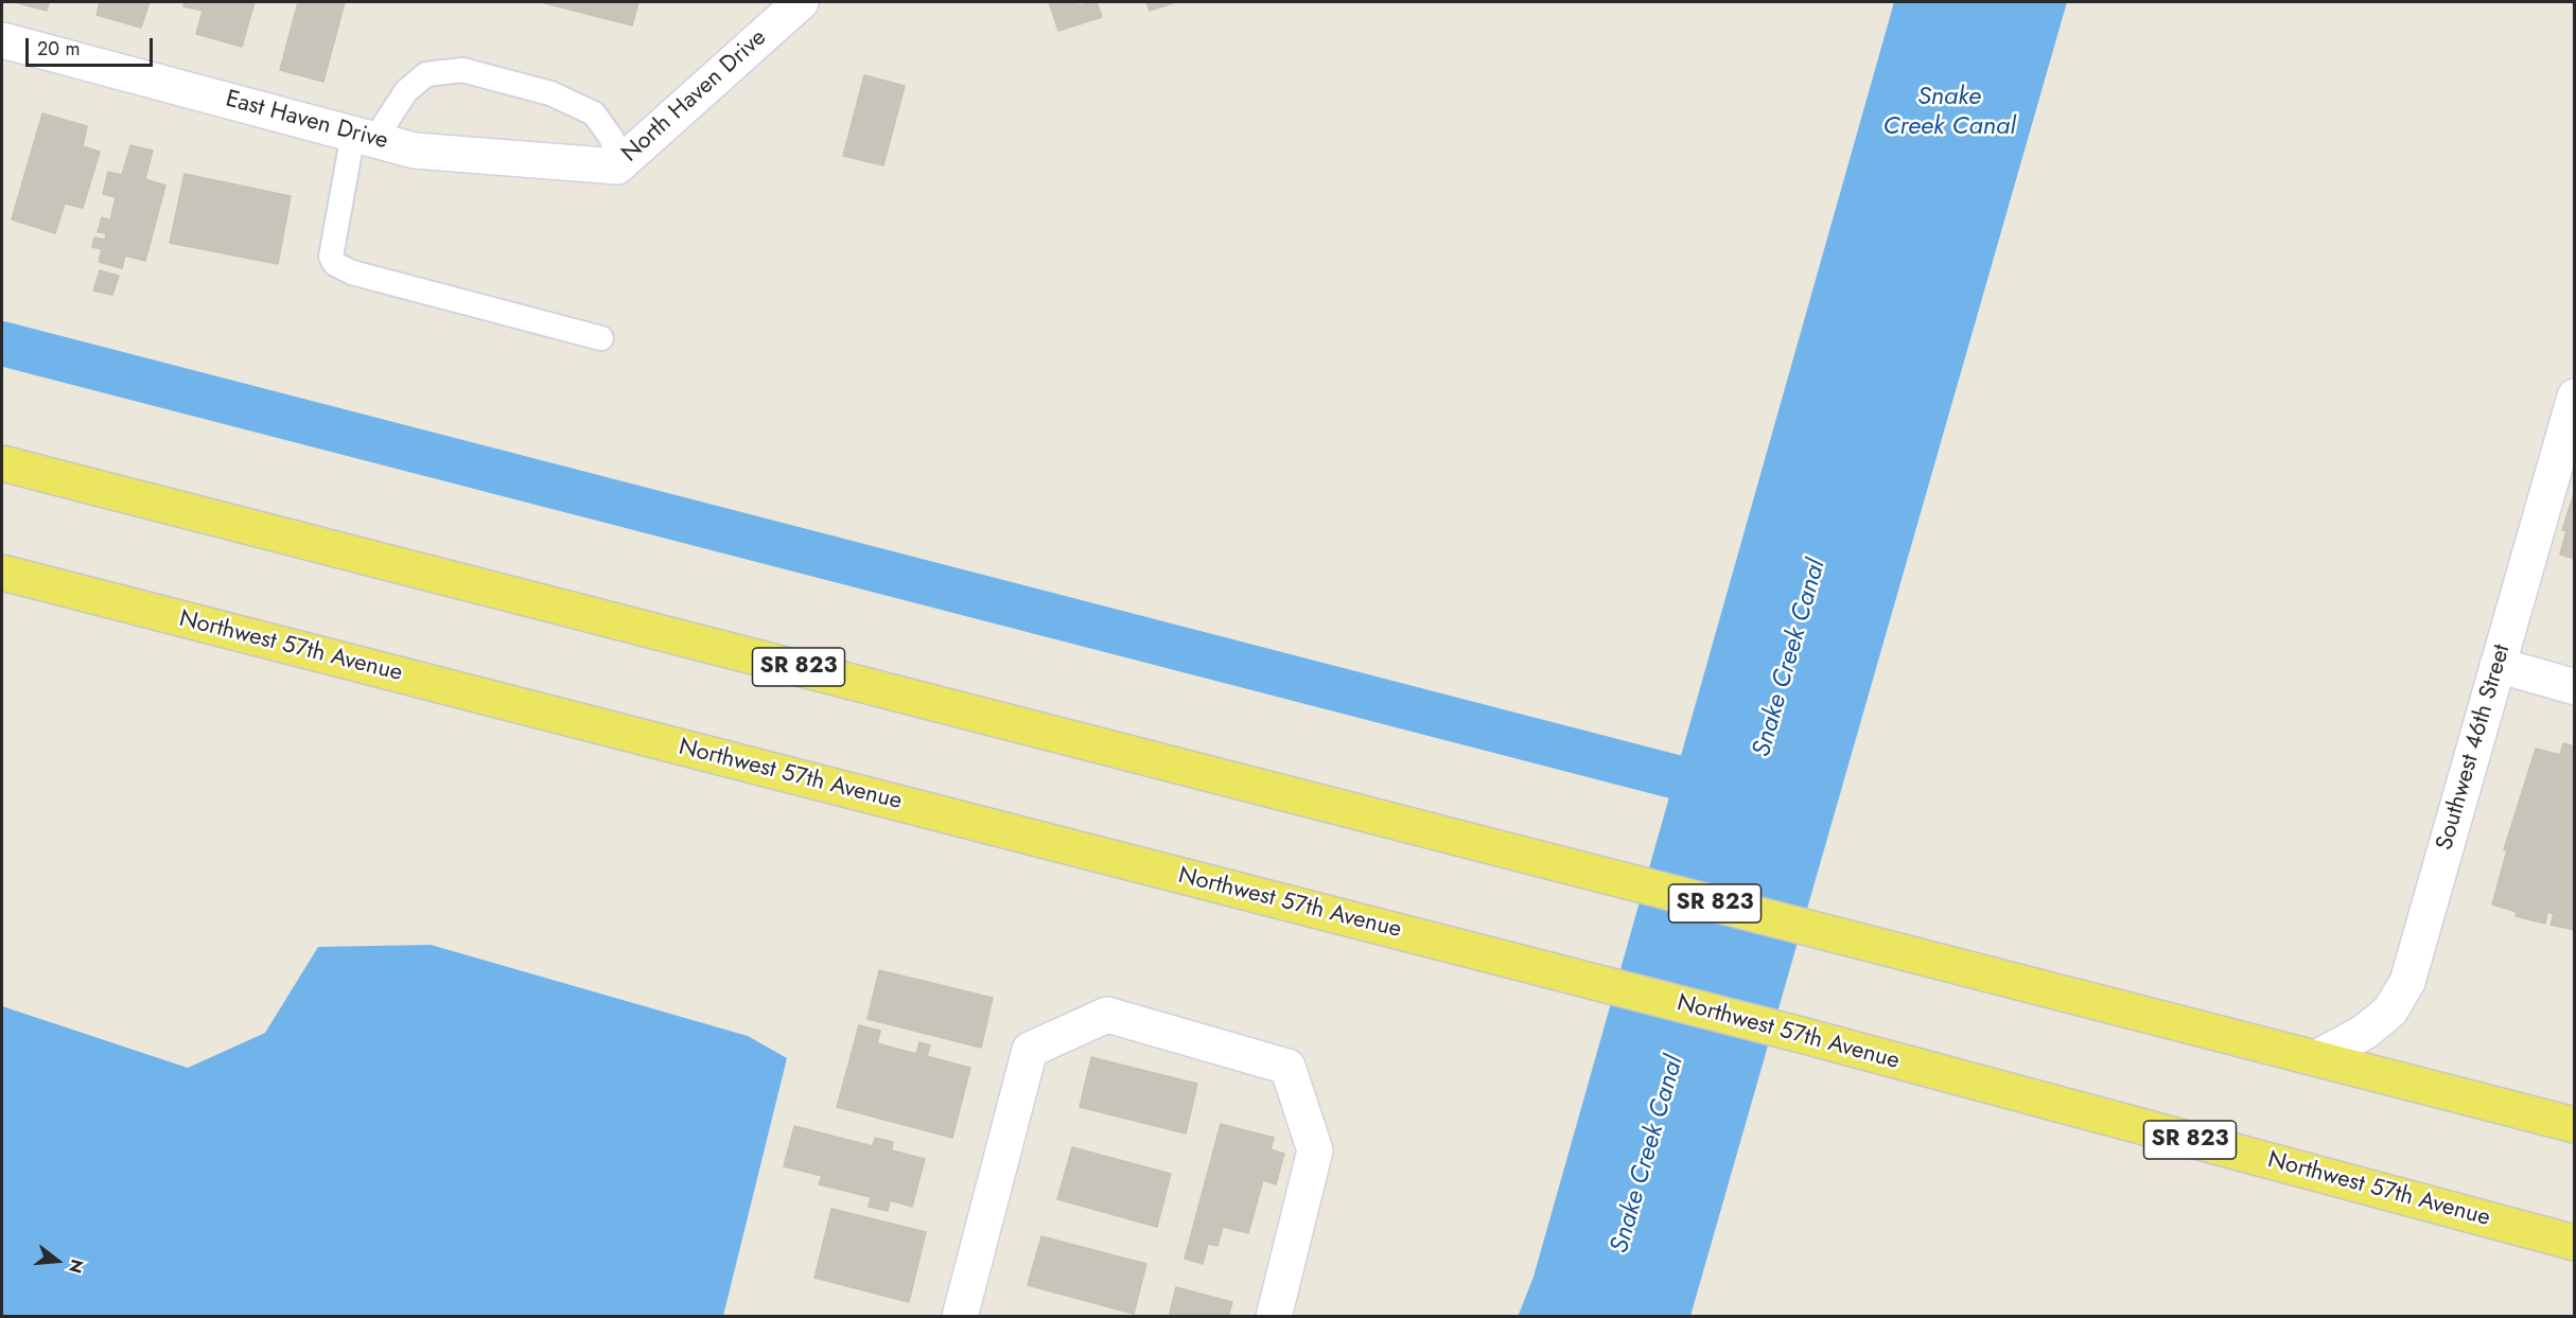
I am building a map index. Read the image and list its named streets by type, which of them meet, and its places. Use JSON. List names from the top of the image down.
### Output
{
  "streets": {
    "main road": ["Northwest 57th Avenue", "SR 823"],
    "street": ["North Haven Drive", "East Haven Drive", "Southwest 46th Street"]
  },
  "crossings": [
    ["North Haven Drive", "East Haven Drive"],
    ["SR 823", "Southwest 46th Street"]
  ],
  "water": ["Snake Creek Canal"],
  "scale_bar": "20 m",
  "north": "right"
}
